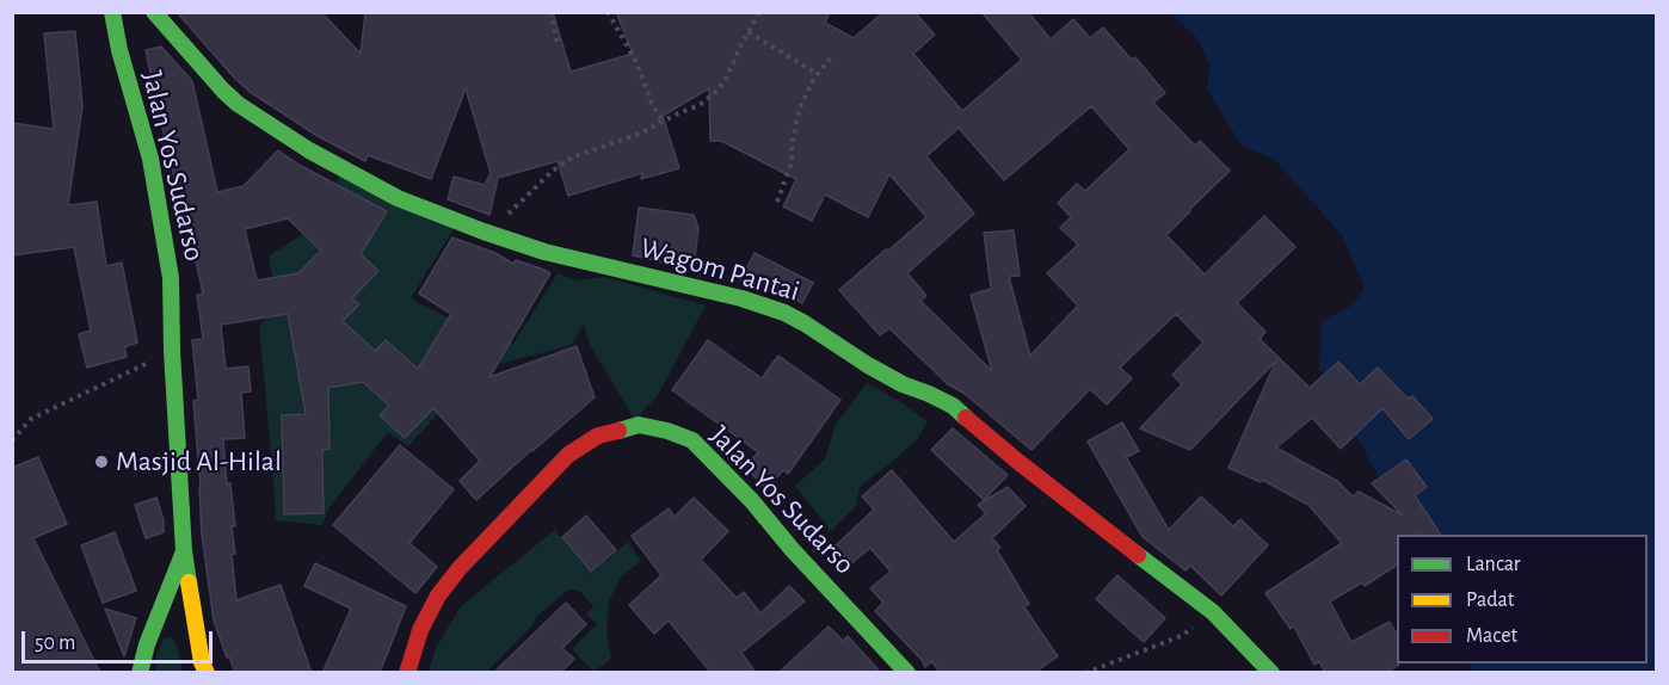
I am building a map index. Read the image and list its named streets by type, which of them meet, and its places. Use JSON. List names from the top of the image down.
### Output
{
  "streets": {
    "main road": ["Jalan Yos Sudarso", "Wagom Pantai"]
  },
  "places": ["Masjid Al-Hilal"],
  "legend": ["Lancar", "Padat", "Macet"],
  "scale_bar": "50 m"
}
